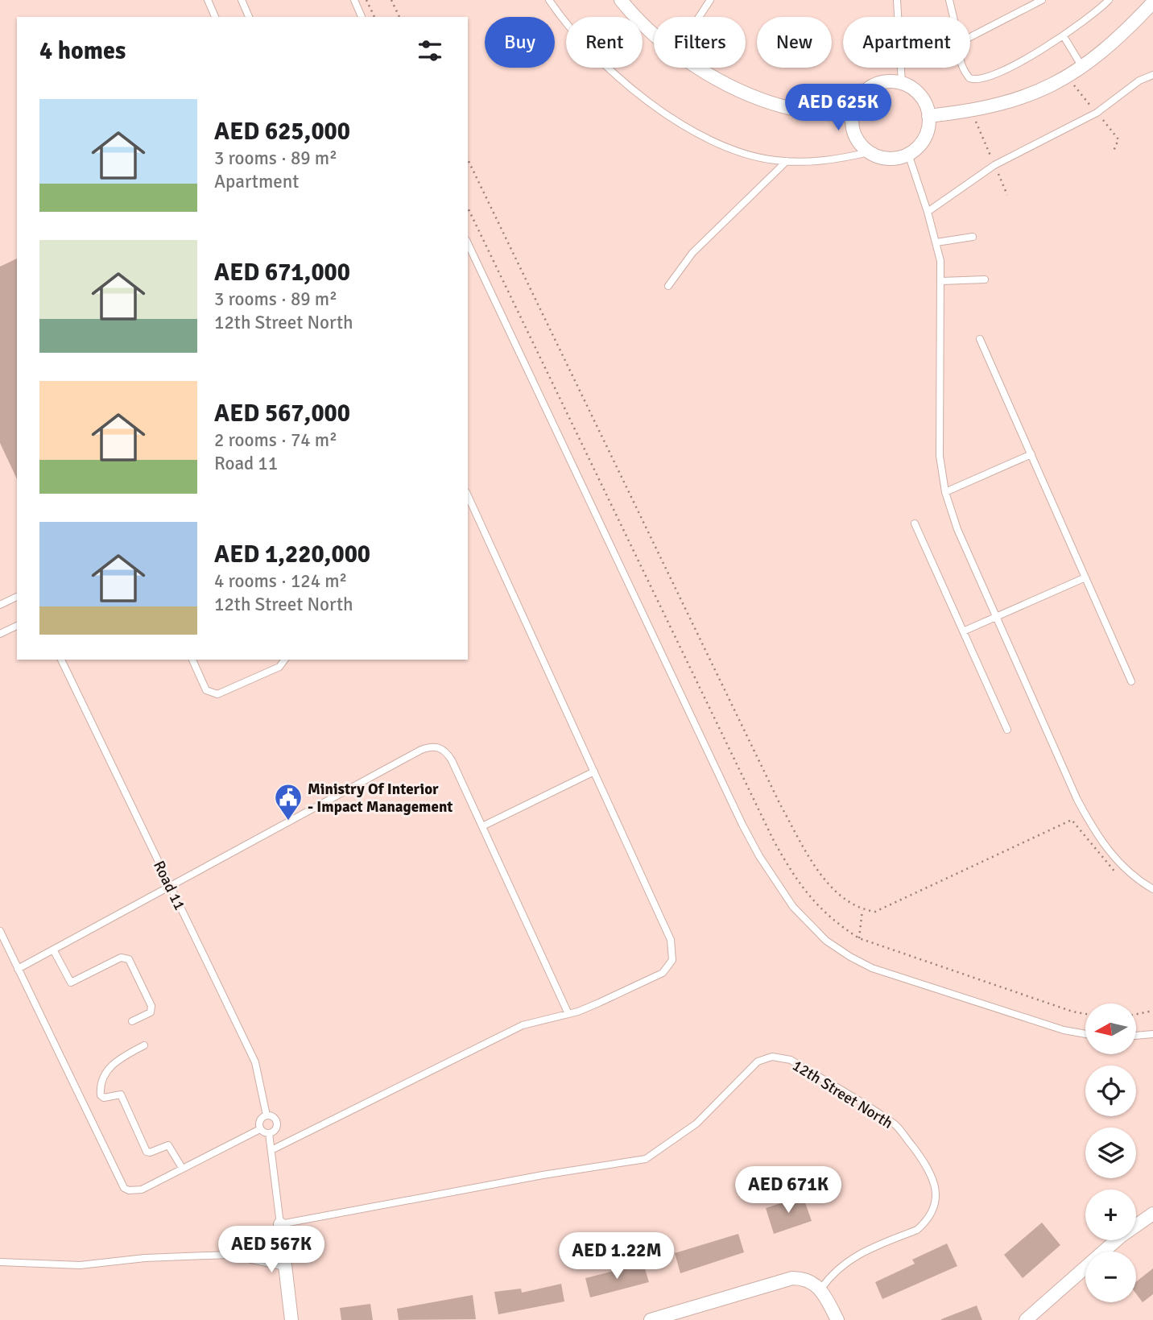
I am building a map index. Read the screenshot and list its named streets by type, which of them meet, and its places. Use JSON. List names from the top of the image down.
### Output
{
  "streets": {
    "lane": ["Road 11", "12th Street North"]
  },
  "places": {
    "public building": ["Ministry Of Interior - Impact Management"]
  },
  "north": "left",
  "page": {
    "chip": [
      "Buy",
      "Rent",
      "Filters",
      "New",
      "Apartment"
    ],
    "heading": "4 homes",
    "price": [
      "AED 625K",
      "AED 671K",
      "AED 567K",
      "AED 1.22M"
    ],
    "list": [
      {
        "name": "AED 625,000",
        "note": "3 rooms · 89 m² · Apartment"
      },
      {
        "name": "AED 671,000",
        "note": "3 rooms · 89 m² · 12th Street North"
      },
      {
        "name": "AED 567,000",
        "note": "2 rooms · 74 m² · Road 11"
      },
      {
        "name": "AED 1,220,000",
        "note": "4 rooms · 124 m² · 12th Street North"
      }
    ],
    "map_buttons": ["+", "−"]
  }
}
